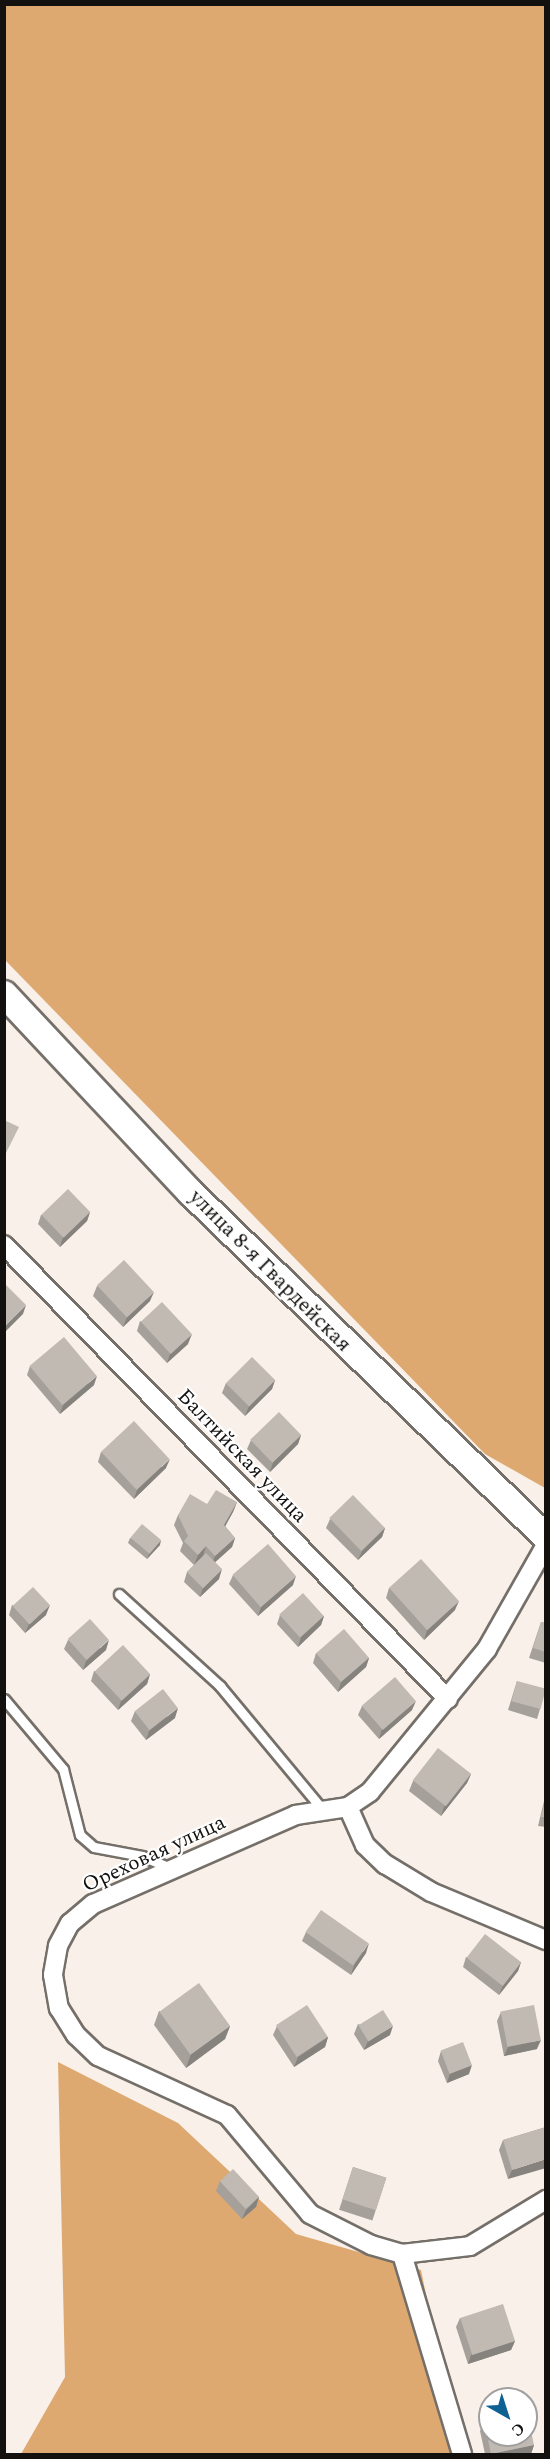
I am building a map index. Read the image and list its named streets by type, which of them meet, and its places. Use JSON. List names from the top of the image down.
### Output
{
  "streets": {
    "street": ["улица 8-я Гвардейская", "Балтийская улица", "Ореховая улица"]
  },
  "north": "bottom right"
}
